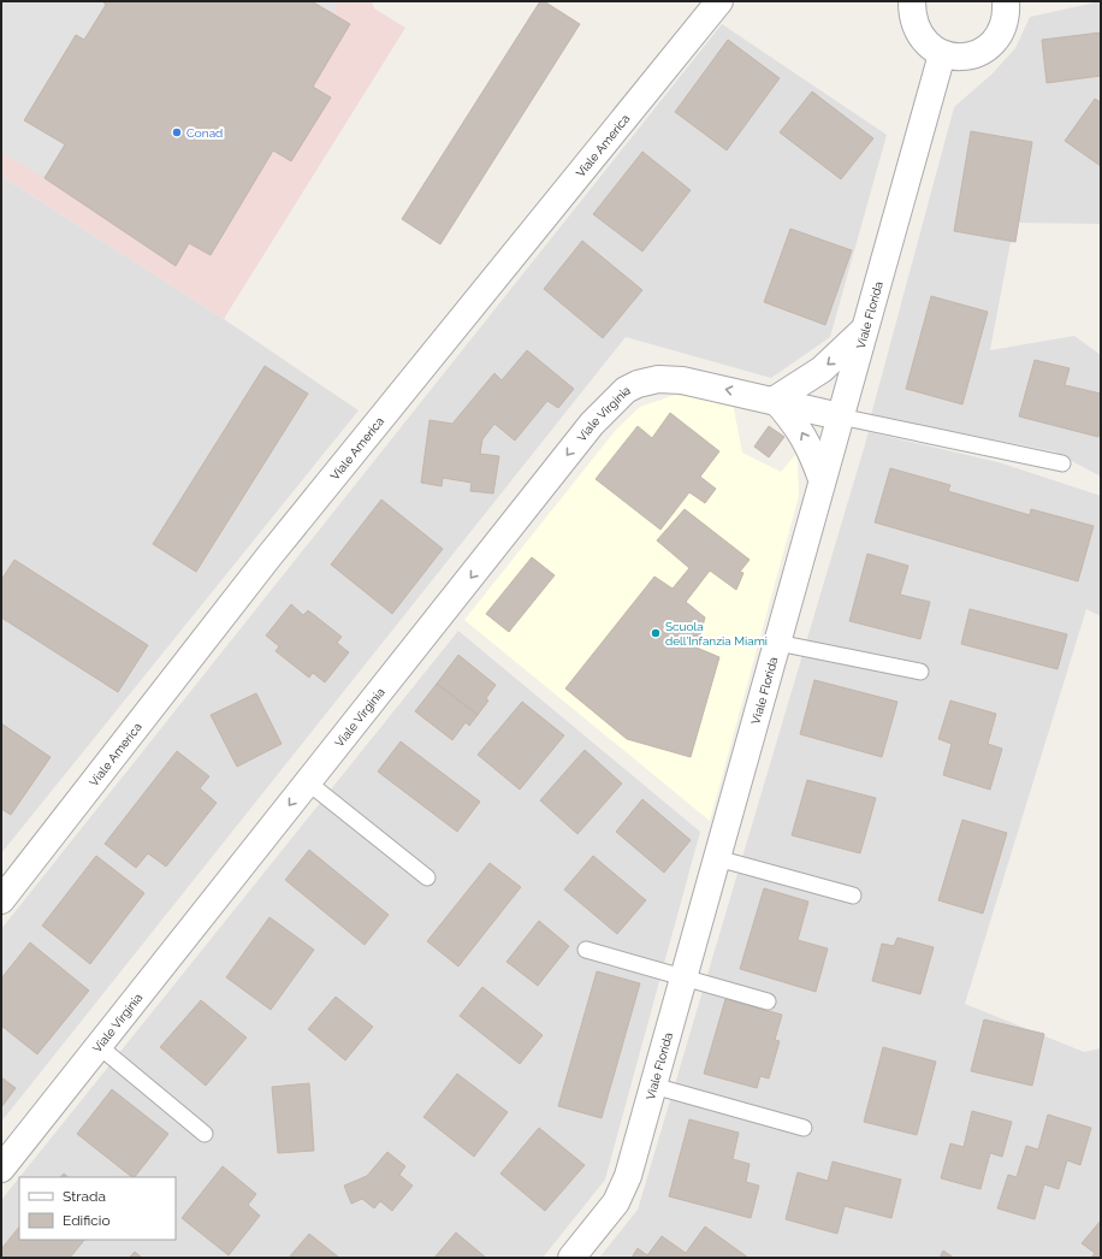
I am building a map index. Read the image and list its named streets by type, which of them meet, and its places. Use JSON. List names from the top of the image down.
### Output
{
  "streets": {
    "street": ["Viale America", "Viale Florida", "Viale Virginia"]
  },
  "crossings": [
    ["Viale Florida", "Viale Virginia"]
  ],
  "one_way": ["Viale Virginia"],
  "places": ["Conad", "Scuola dell'Infanzia Miami"],
  "legend": ["Strada", "Edificio"]
}
